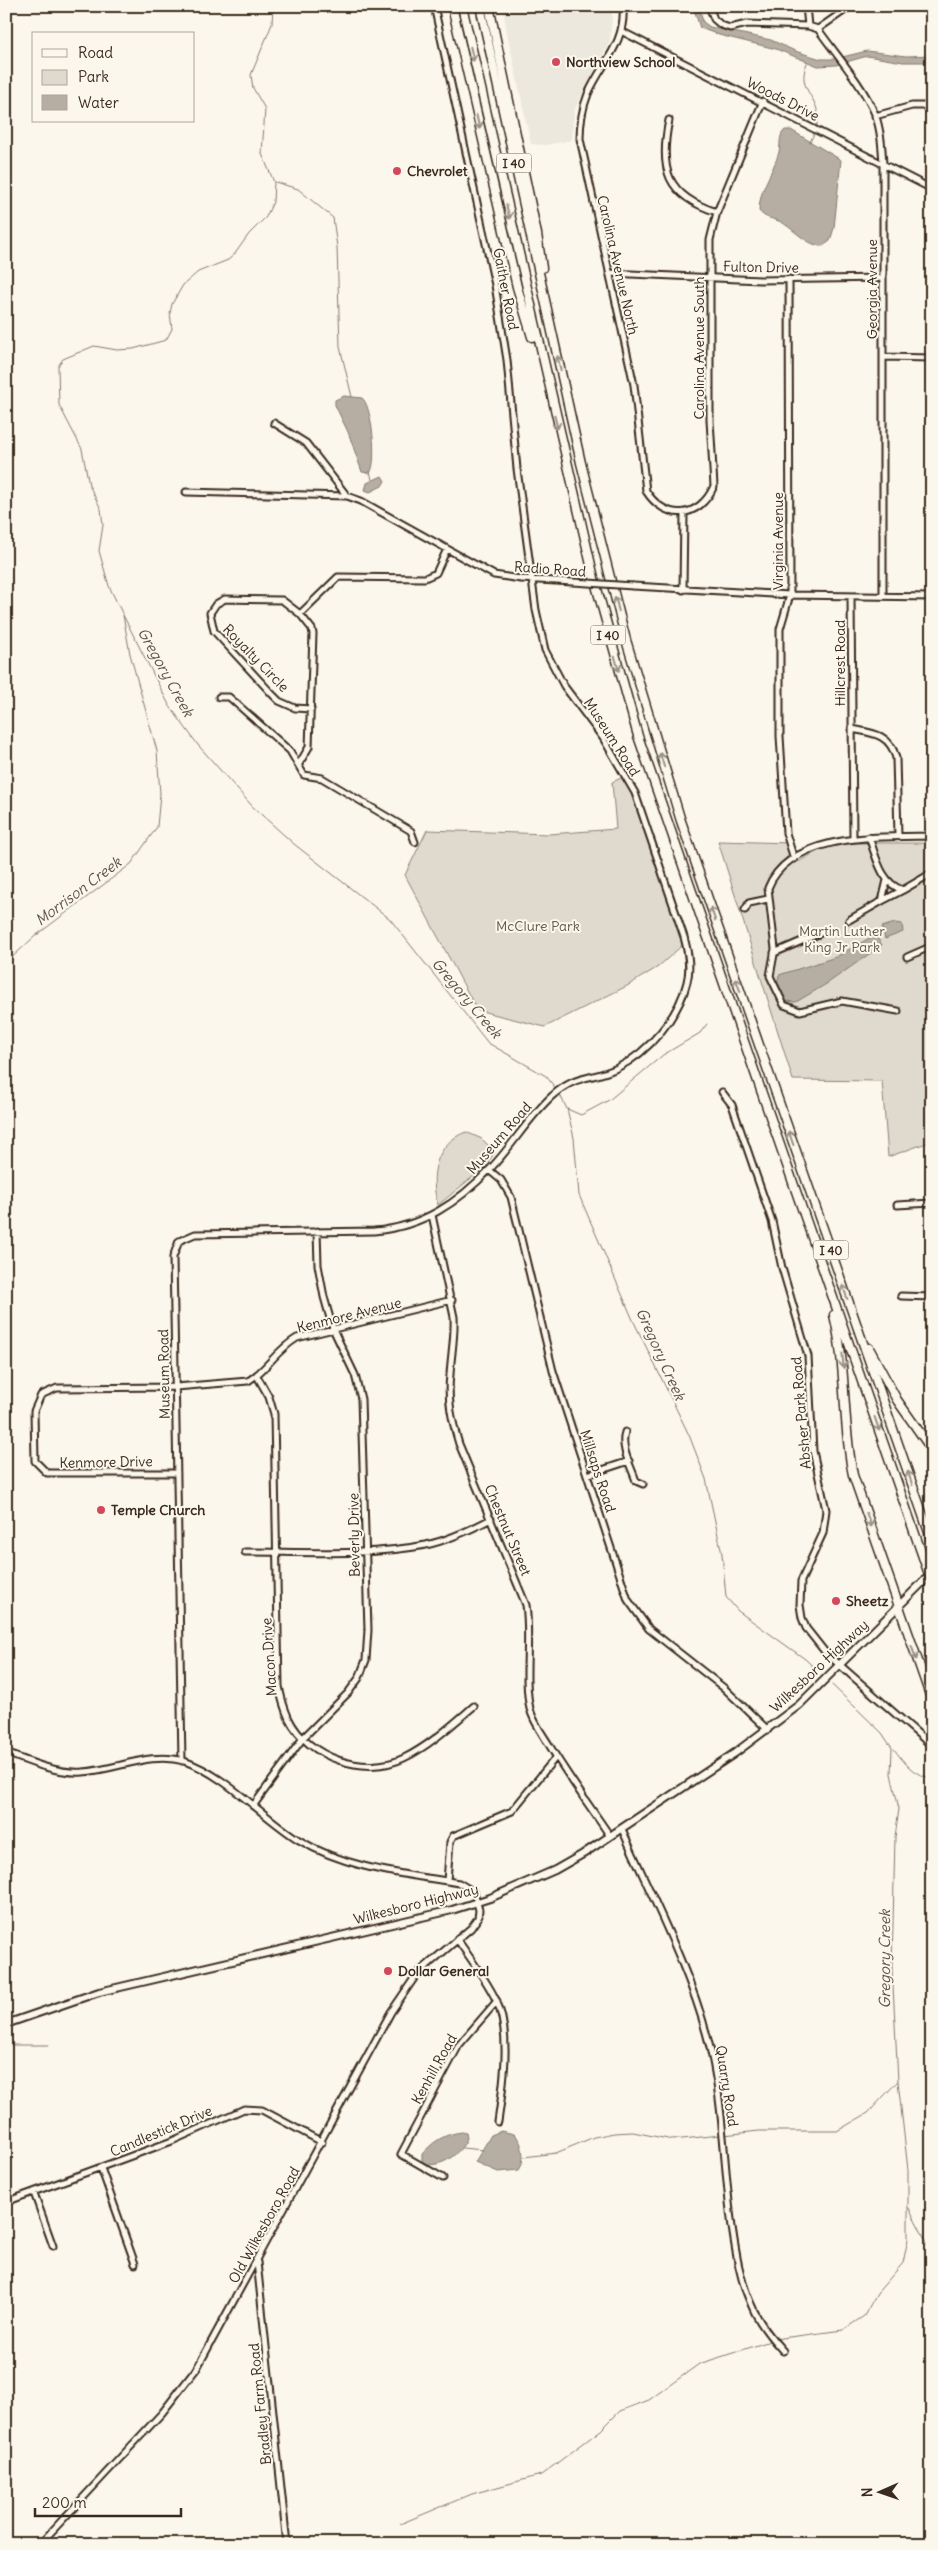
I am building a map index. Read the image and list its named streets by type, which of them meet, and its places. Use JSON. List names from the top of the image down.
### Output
{
  "streets": {
    "highway": ["I 40"],
    "main road": ["Wilkesboro Highway"],
    "street": [
      "Woods Drive",
      "Carolina Avenue North",
      "Fulton Drive",
      "Gaither Road",
      "Georgia Avenue",
      "Carolina Avenue South",
      "Virginia Avenue",
      "Radio Road",
      "Royalty Circle",
      "Hillcrest Road",
      "Museum Road",
      "Kenmore Avenue",
      "Absher Park Road",
      "Kenmore Drive",
      "Millsaps Road",
      "Chestnut Street",
      "Beverly Drive",
      "Macon Drive",
      "Kenhill Road",
      "Quarry Road",
      "Candlestick Drive",
      "Old Wilkesboro Road",
      "Bradley Farm Road"
    ]
  },
  "crossings": [
    ["Woods Drive", "Carolina Avenue North"],
    ["Woods Drive", "Georgia Avenue"],
    ["Woods Drive", "Carolina Avenue South"],
    ["Carolina Avenue North", "Fulton Drive"],
    ["Carolina Avenue North", "Carolina Avenue South"],
    ["Fulton Drive", "Georgia Avenue"],
    ["Fulton Drive", "Carolina Avenue South"],
    ["Fulton Drive", "Virginia Avenue"],
    ["Gaither Road", "Radio Road"],
    ["Gaither Road", "Museum Road"],
    ["Georgia Avenue", "Radio Road"],
    ["Virginia Avenue", "Radio Road"],
    ["Radio Road", "Hillcrest Road"],
    ["Radio Road", "Museum Road"],
    ["Museum Road", "Kenmore Avenue"],
    ["Museum Road", "Kenmore Drive"],
    ["Museum Road", "Millsaps Road"],
    ["Museum Road", "Chestnut Street"],
    ["Museum Road", "Beverly Drive"],
    ["Kenmore Avenue", "Kenmore Drive"],
    ["Kenmore Avenue", "Chestnut Street"],
    ["Kenmore Avenue", "Beverly Drive"],
    ["Kenmore Avenue", "Macon Drive"],
    ["Absher Park Road", "Wilkesboro Highway"],
    ["Millsaps Road", "Wilkesboro Highway"],
    ["Chestnut Street", "Wilkesboro Highway"],
    ["Beverly Drive", "Macon Drive"],
    ["Wilkesboro Highway", "Quarry Road"],
    ["Wilkesboro Highway", "Old Wilkesboro Road"],
    ["Candlestick Drive", "Old Wilkesboro Road"],
    ["Old Wilkesboro Road", "Bradley Farm Road"]
  ],
  "water": ["Gregory Creek", "Morrison Creek"],
  "parks": ["McClure Park", "Martin Luther King Jr Park"],
  "places": [
    "Northview School",
    "Chevrolet",
    "Temple Church",
    "Sheetz",
    "Dollar General"
  ],
  "legend": ["Road", "Park", "Water"],
  "scale_bar": "200 m",
  "north": "left"
}
